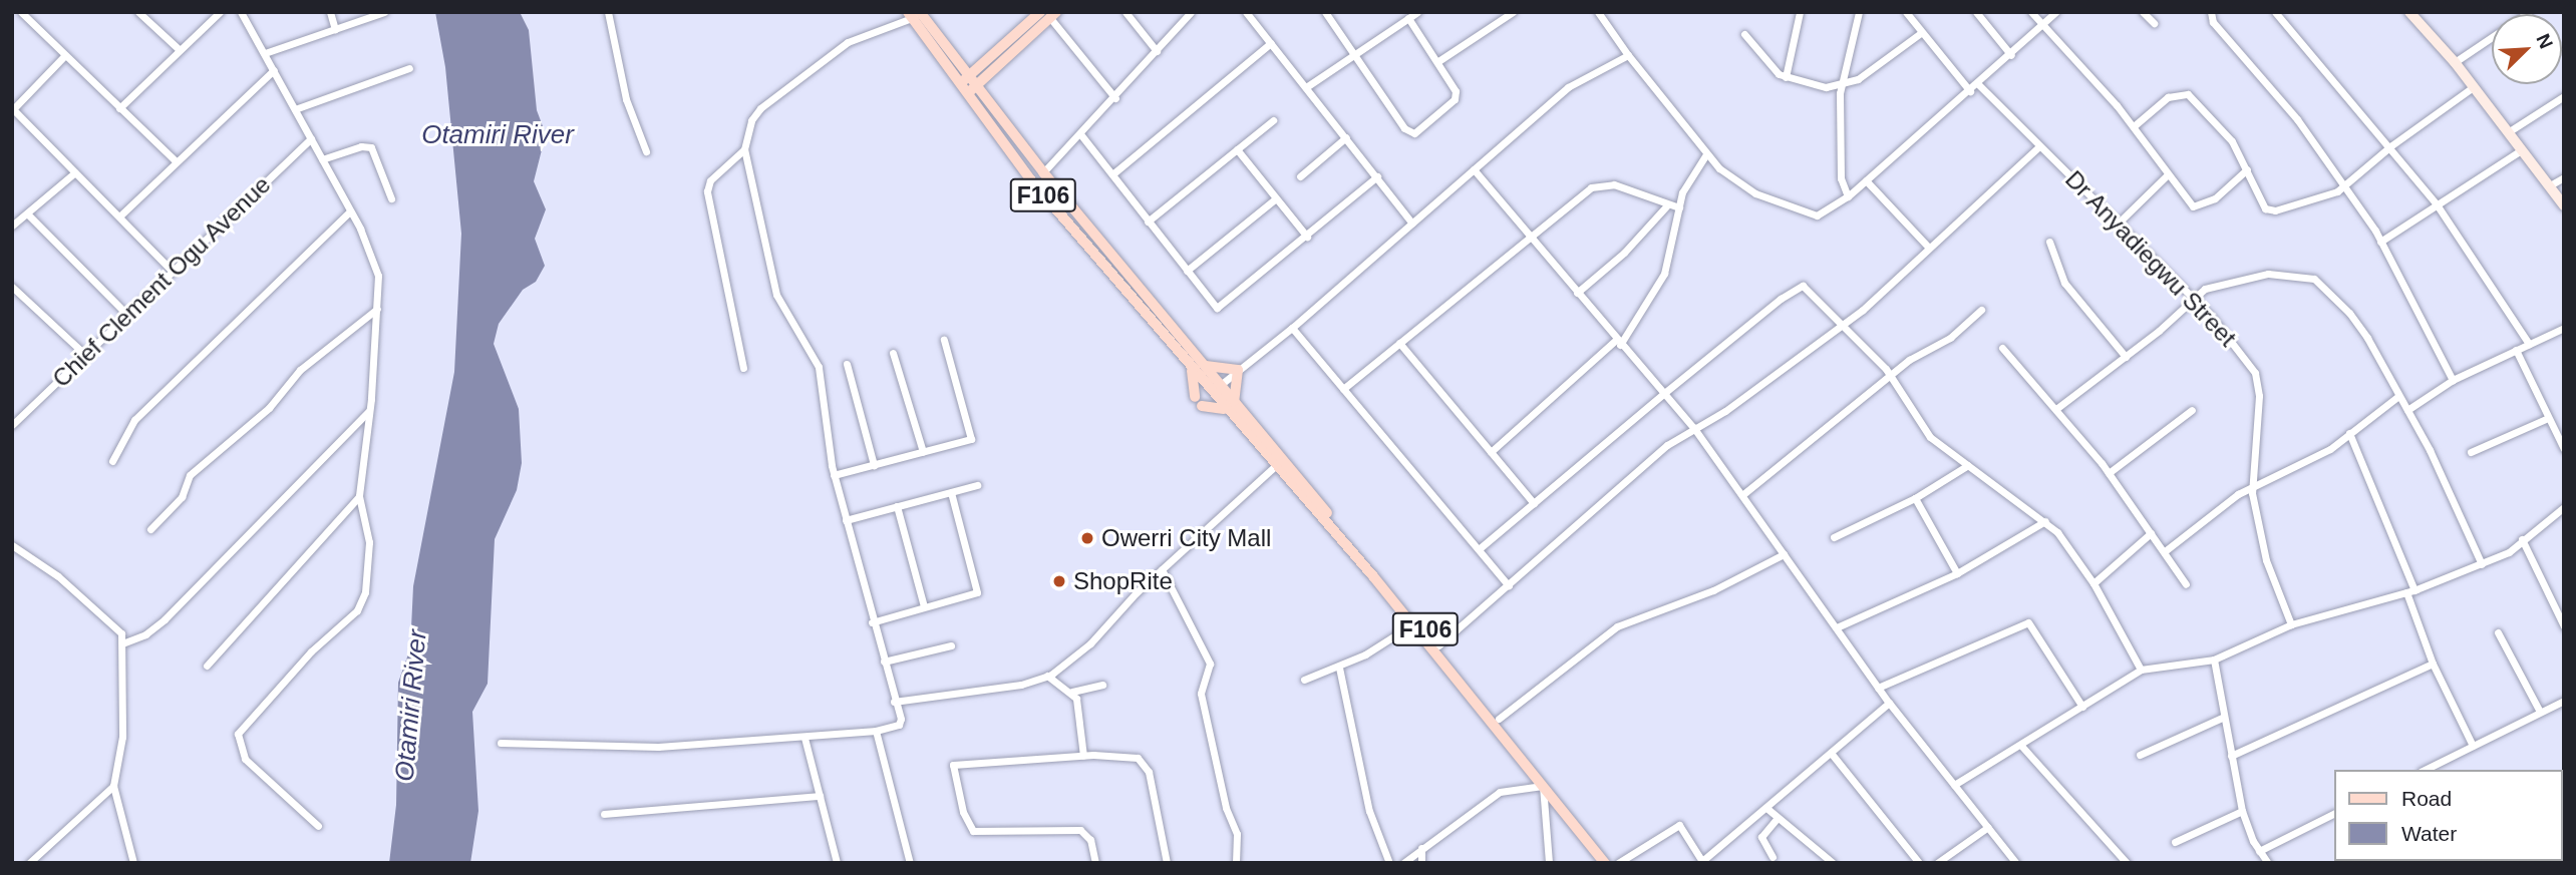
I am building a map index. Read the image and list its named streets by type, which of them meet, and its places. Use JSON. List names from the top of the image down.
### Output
{
  "streets": {
    "main road": ["F106"],
    "street": ["Dr Anyadiegwu Street", "Chief Clement Ogu Avenue"]
  },
  "water": ["Otamiri River"],
  "places": ["Owerri City Mall", "ShopRite"],
  "legend": ["Road", "Water"],
  "north": "top right"
}
